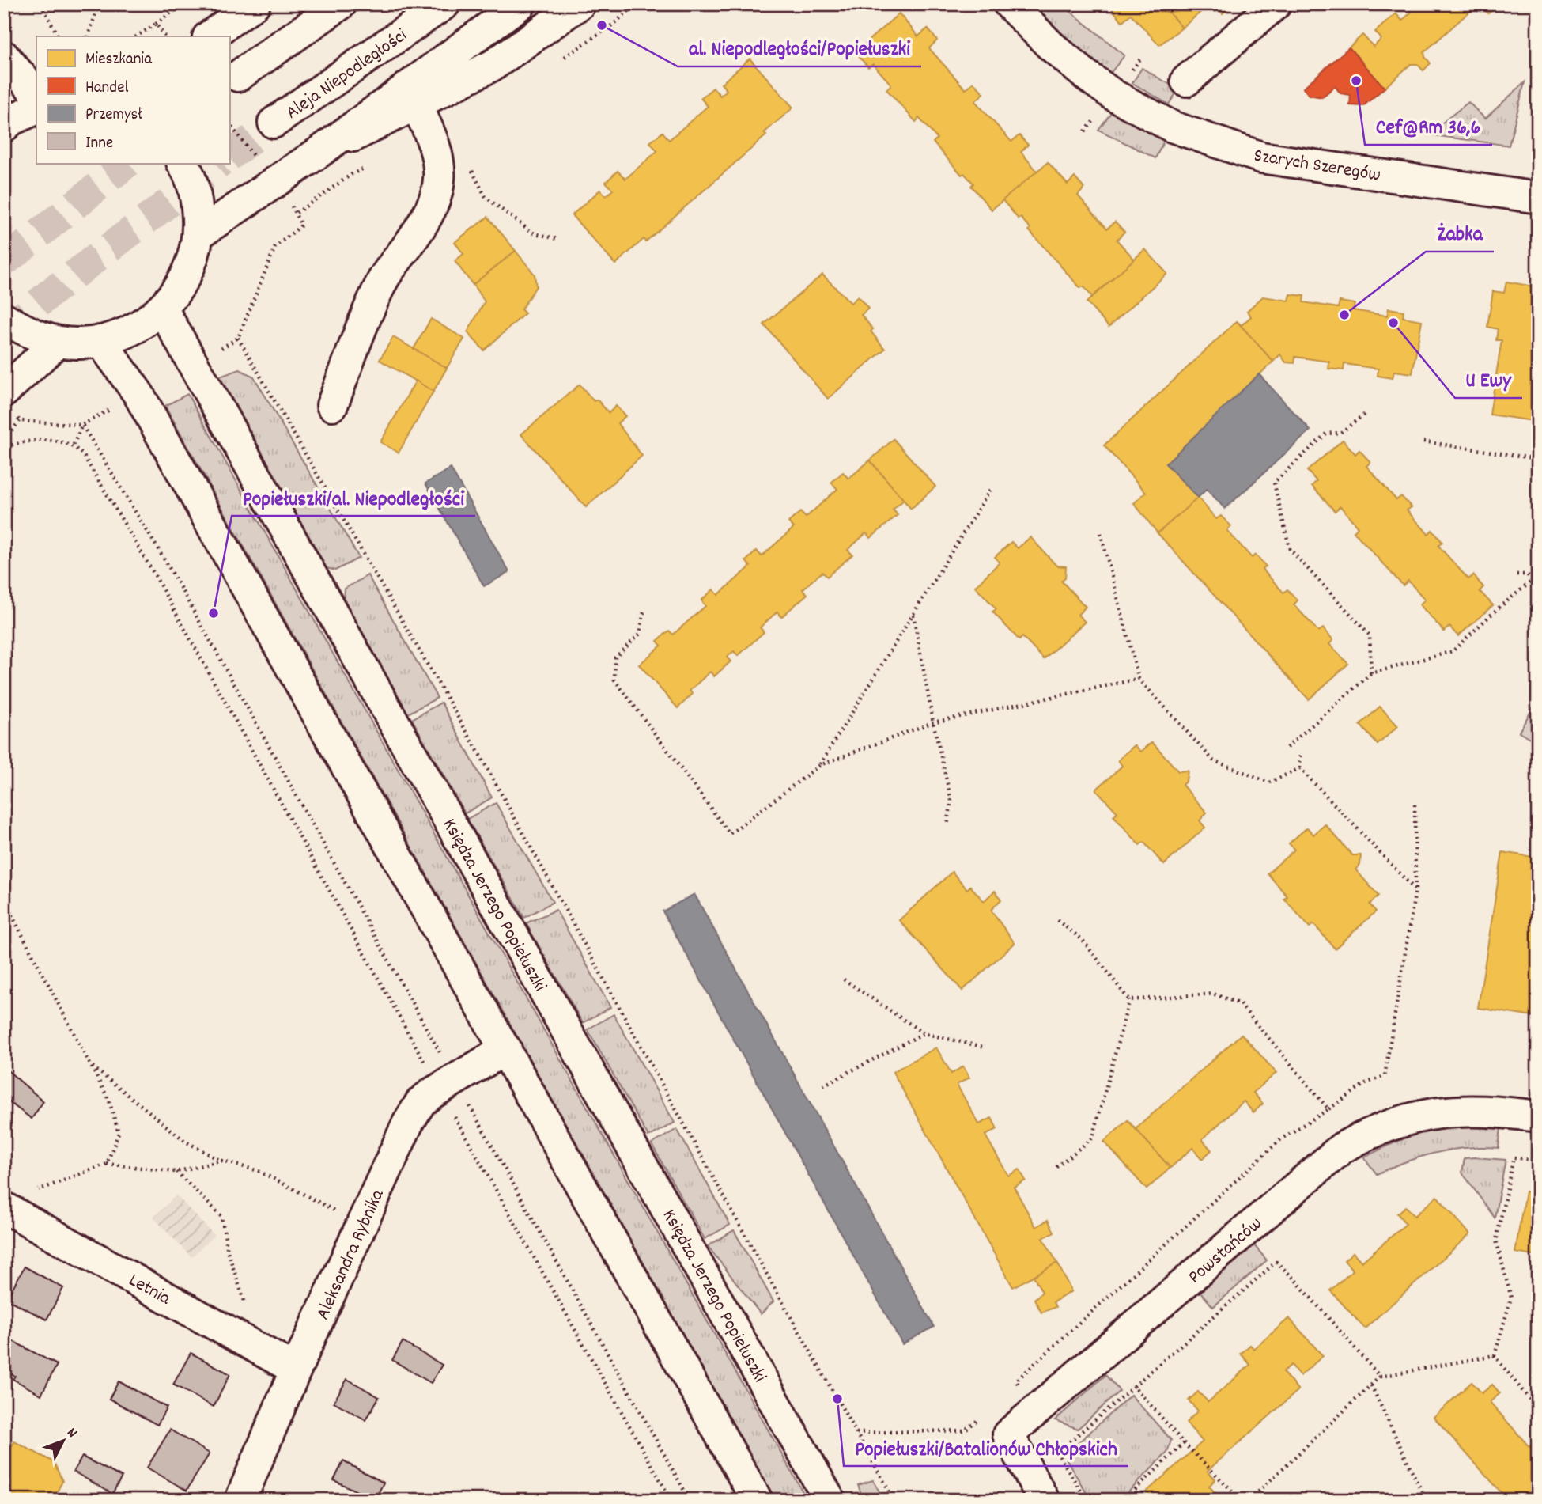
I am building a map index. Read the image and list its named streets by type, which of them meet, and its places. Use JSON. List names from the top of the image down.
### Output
{
  "streets": {
    "main road": [
      "Aleja Niepodległości",
      "Szarych Szeregów",
      "Księdza Jerzego Popiełuszki",
      "Powstańców",
      "Aleksandra Rybnika",
      "Letnia"
    ]
  },
  "crossings": [
    ["Aleksandra Rybnika", "Letnia"]
  ],
  "places": [
    "al. Niepodległości/Popiełuszki",
    "Cef@Rm 36,6",
    "Żabka",
    "U Ewy",
    "Popiełuszki/al. Niepodległości",
    "Popiełuszki/Batalionów Chłopskich"
  ],
  "legend": [
    "Mieszkania",
    "Handel",
    "Przemysł",
    "Inne"
  ],
  "north": "top right"
}
